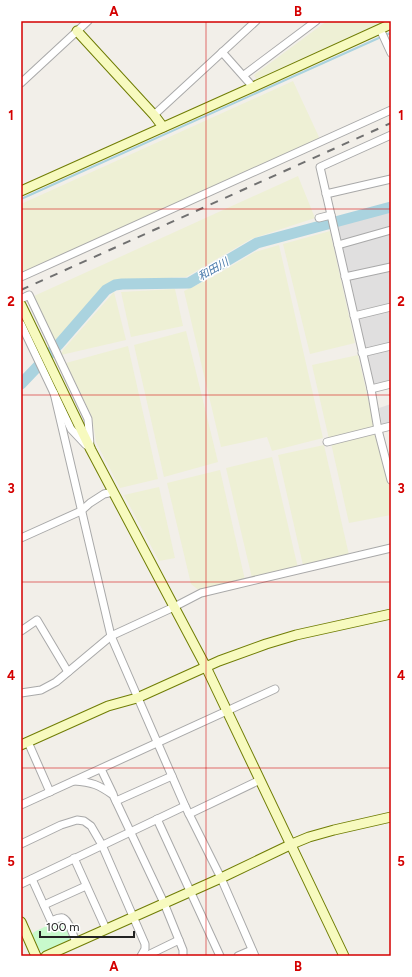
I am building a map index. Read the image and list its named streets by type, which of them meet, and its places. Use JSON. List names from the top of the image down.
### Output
{
  "water": ["和田川"],
  "scale_bar": "100 m",
  "grid": {
    "columns": ["A", "B"],
    "rows": [
      "1",
      "2",
      "3",
      "4",
      "5"
    ]
  }
}
